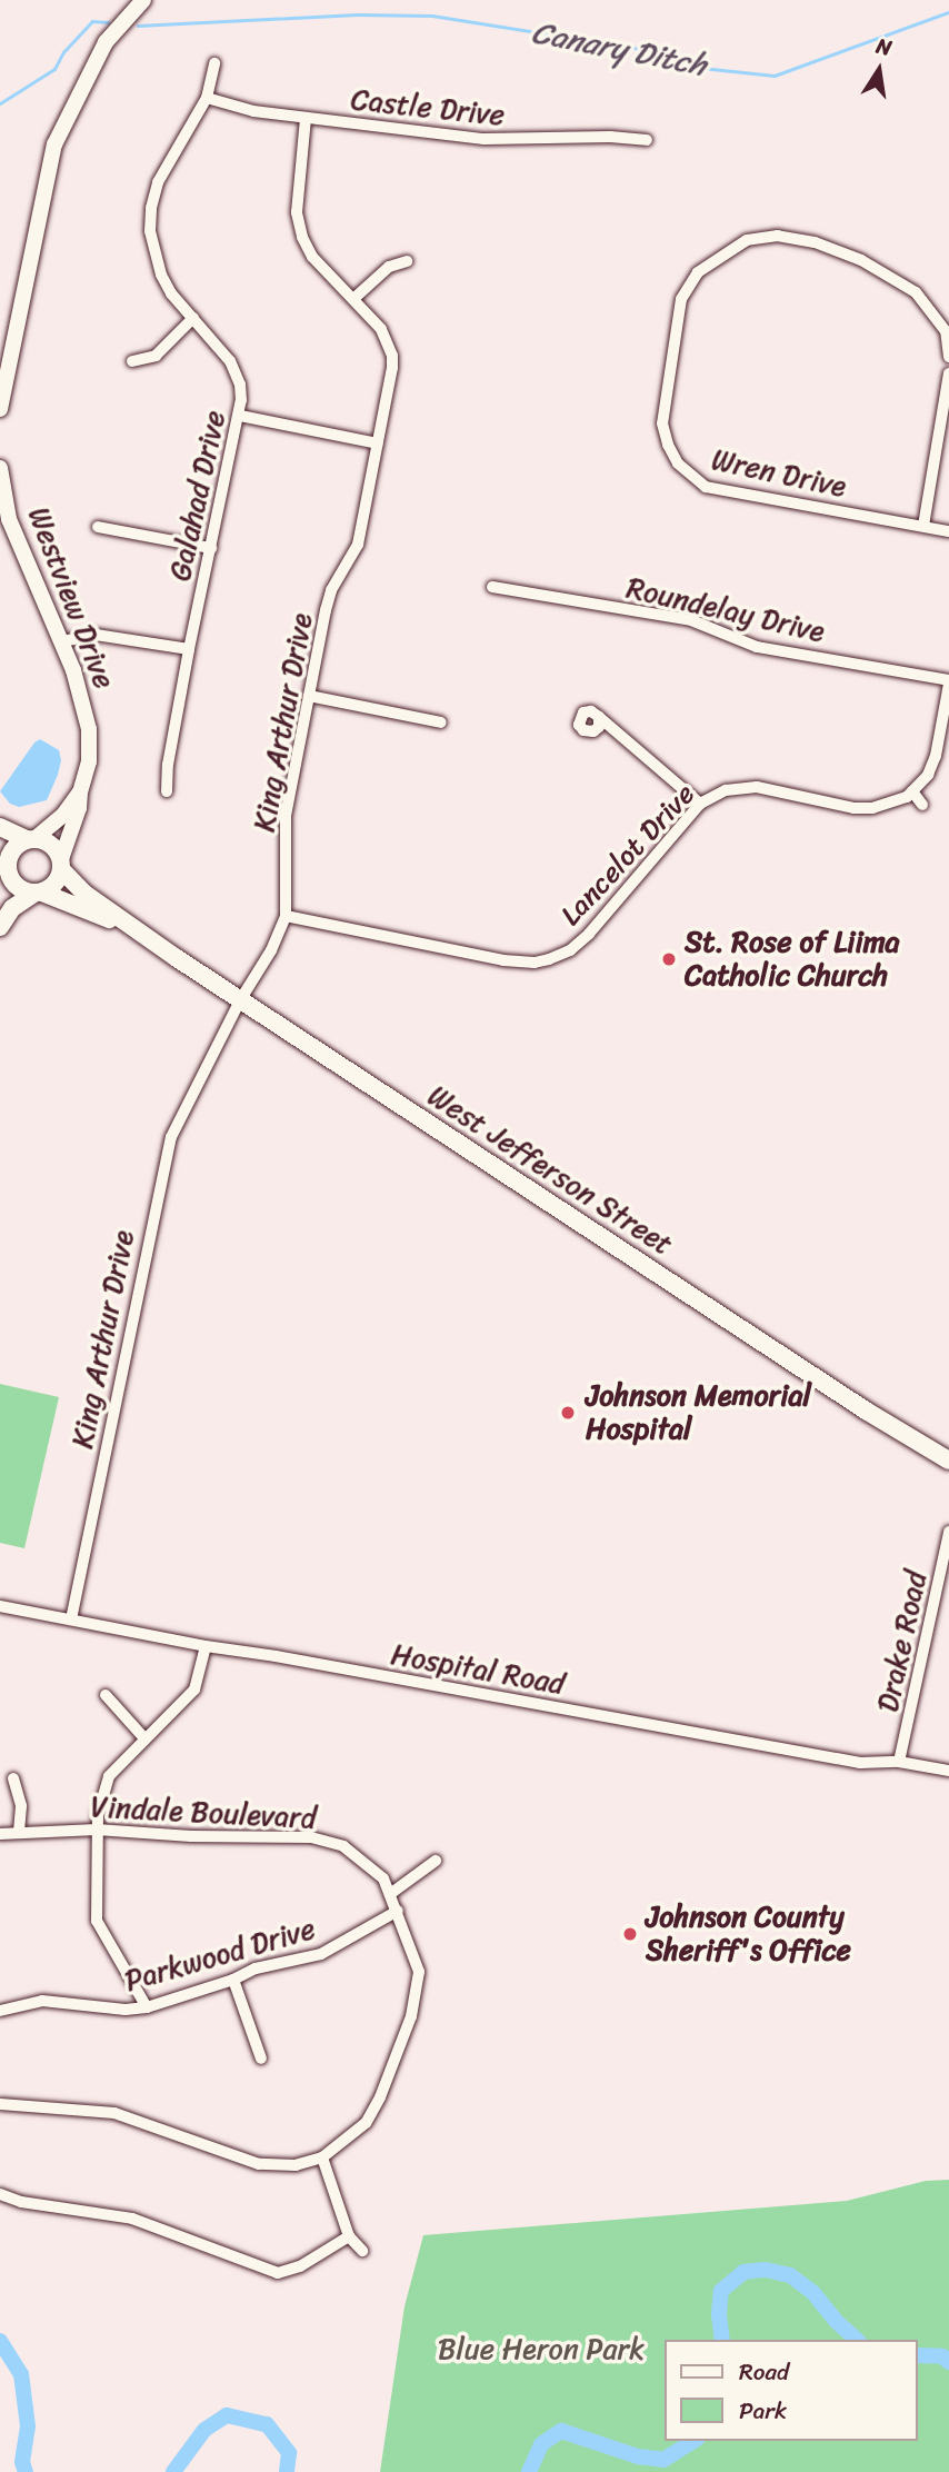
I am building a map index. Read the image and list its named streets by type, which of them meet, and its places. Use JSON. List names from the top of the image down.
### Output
{
  "streets": {
    "main road": ["West Jefferson Street"],
    "street": [
      "Castle Drive",
      "Wren Drive",
      "Galahad Drive",
      "Westview Drive",
      "Roundelay Drive",
      "King Arthur Drive",
      "Lancelot Drive",
      "Drake Road",
      "Hospital Road",
      "Vindale Boulevard",
      "Parkwood Drive"
    ]
  },
  "crossings": [
    ["Castle Drive", "Galahad Drive"],
    ["Castle Drive", "King Arthur Drive"],
    ["Westview Drive", "West Jefferson Street"],
    ["King Arthur Drive", "Lancelot Drive"],
    ["King Arthur Drive", "West Jefferson Street"],
    ["King Arthur Drive", "Hospital Road"],
    ["Drake Road", "Hospital Road"],
    ["Vindale Boulevard", "Parkwood Drive"]
  ],
  "water": ["Canary Ditch"],
  "parks": ["Blue Heron Park"],
  "places": ["St. Rose of Liima Catholic Church", "Johnson Memorial Hospital", "Johnson County Sheriff's Office"],
  "legend": ["Road", "Park"],
  "north": "top"
}
